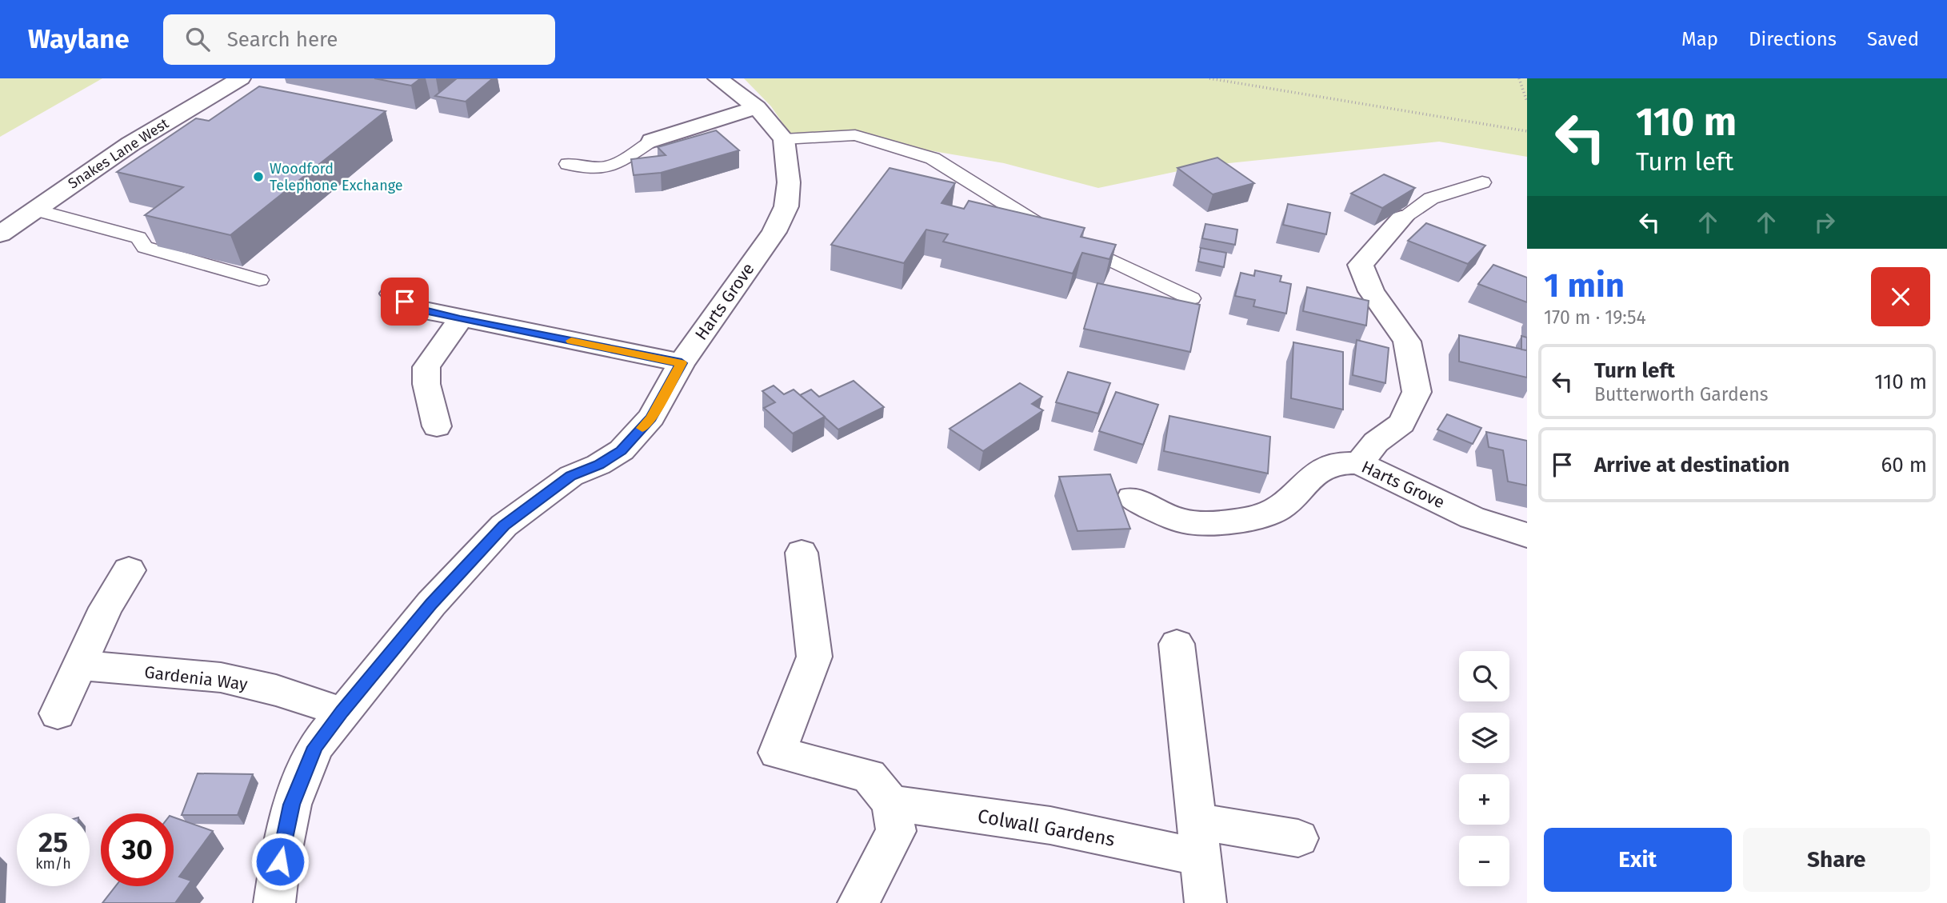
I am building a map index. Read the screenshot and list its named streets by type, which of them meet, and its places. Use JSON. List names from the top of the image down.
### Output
{
  "streets": {
    "street": [
      "Snakes Lane West",
      "Harts Grove",
      "Gardenia Way",
      "Colwall Gardens"
    ]
  },
  "crossings": [
    ["Harts Grove", "Gardenia Way"]
  ],
  "places": ["Woodford Telephone Exchange"],
  "page": {
    "header": "Waylane",
    "search": "Search here",
    "nav": ["Map", "Directions", "Saved"],
    "turn": ["110 m", "Turn left"],
    "heading": ["1 min", "170 m · 19:54"],
    "list": [
      {
        "name": "Turn left",
        "note": "Butterworth Gardens",
        "value": "110 m"
      },
      {
        "name": "Arrive at destination",
        "value": "60 m"
      }
    ],
    "map_buttons": ["+", "−"],
    "speed": "25 km/h",
    "limit": "30",
    "buttons": ["Exit", "Share"]
  }
}
